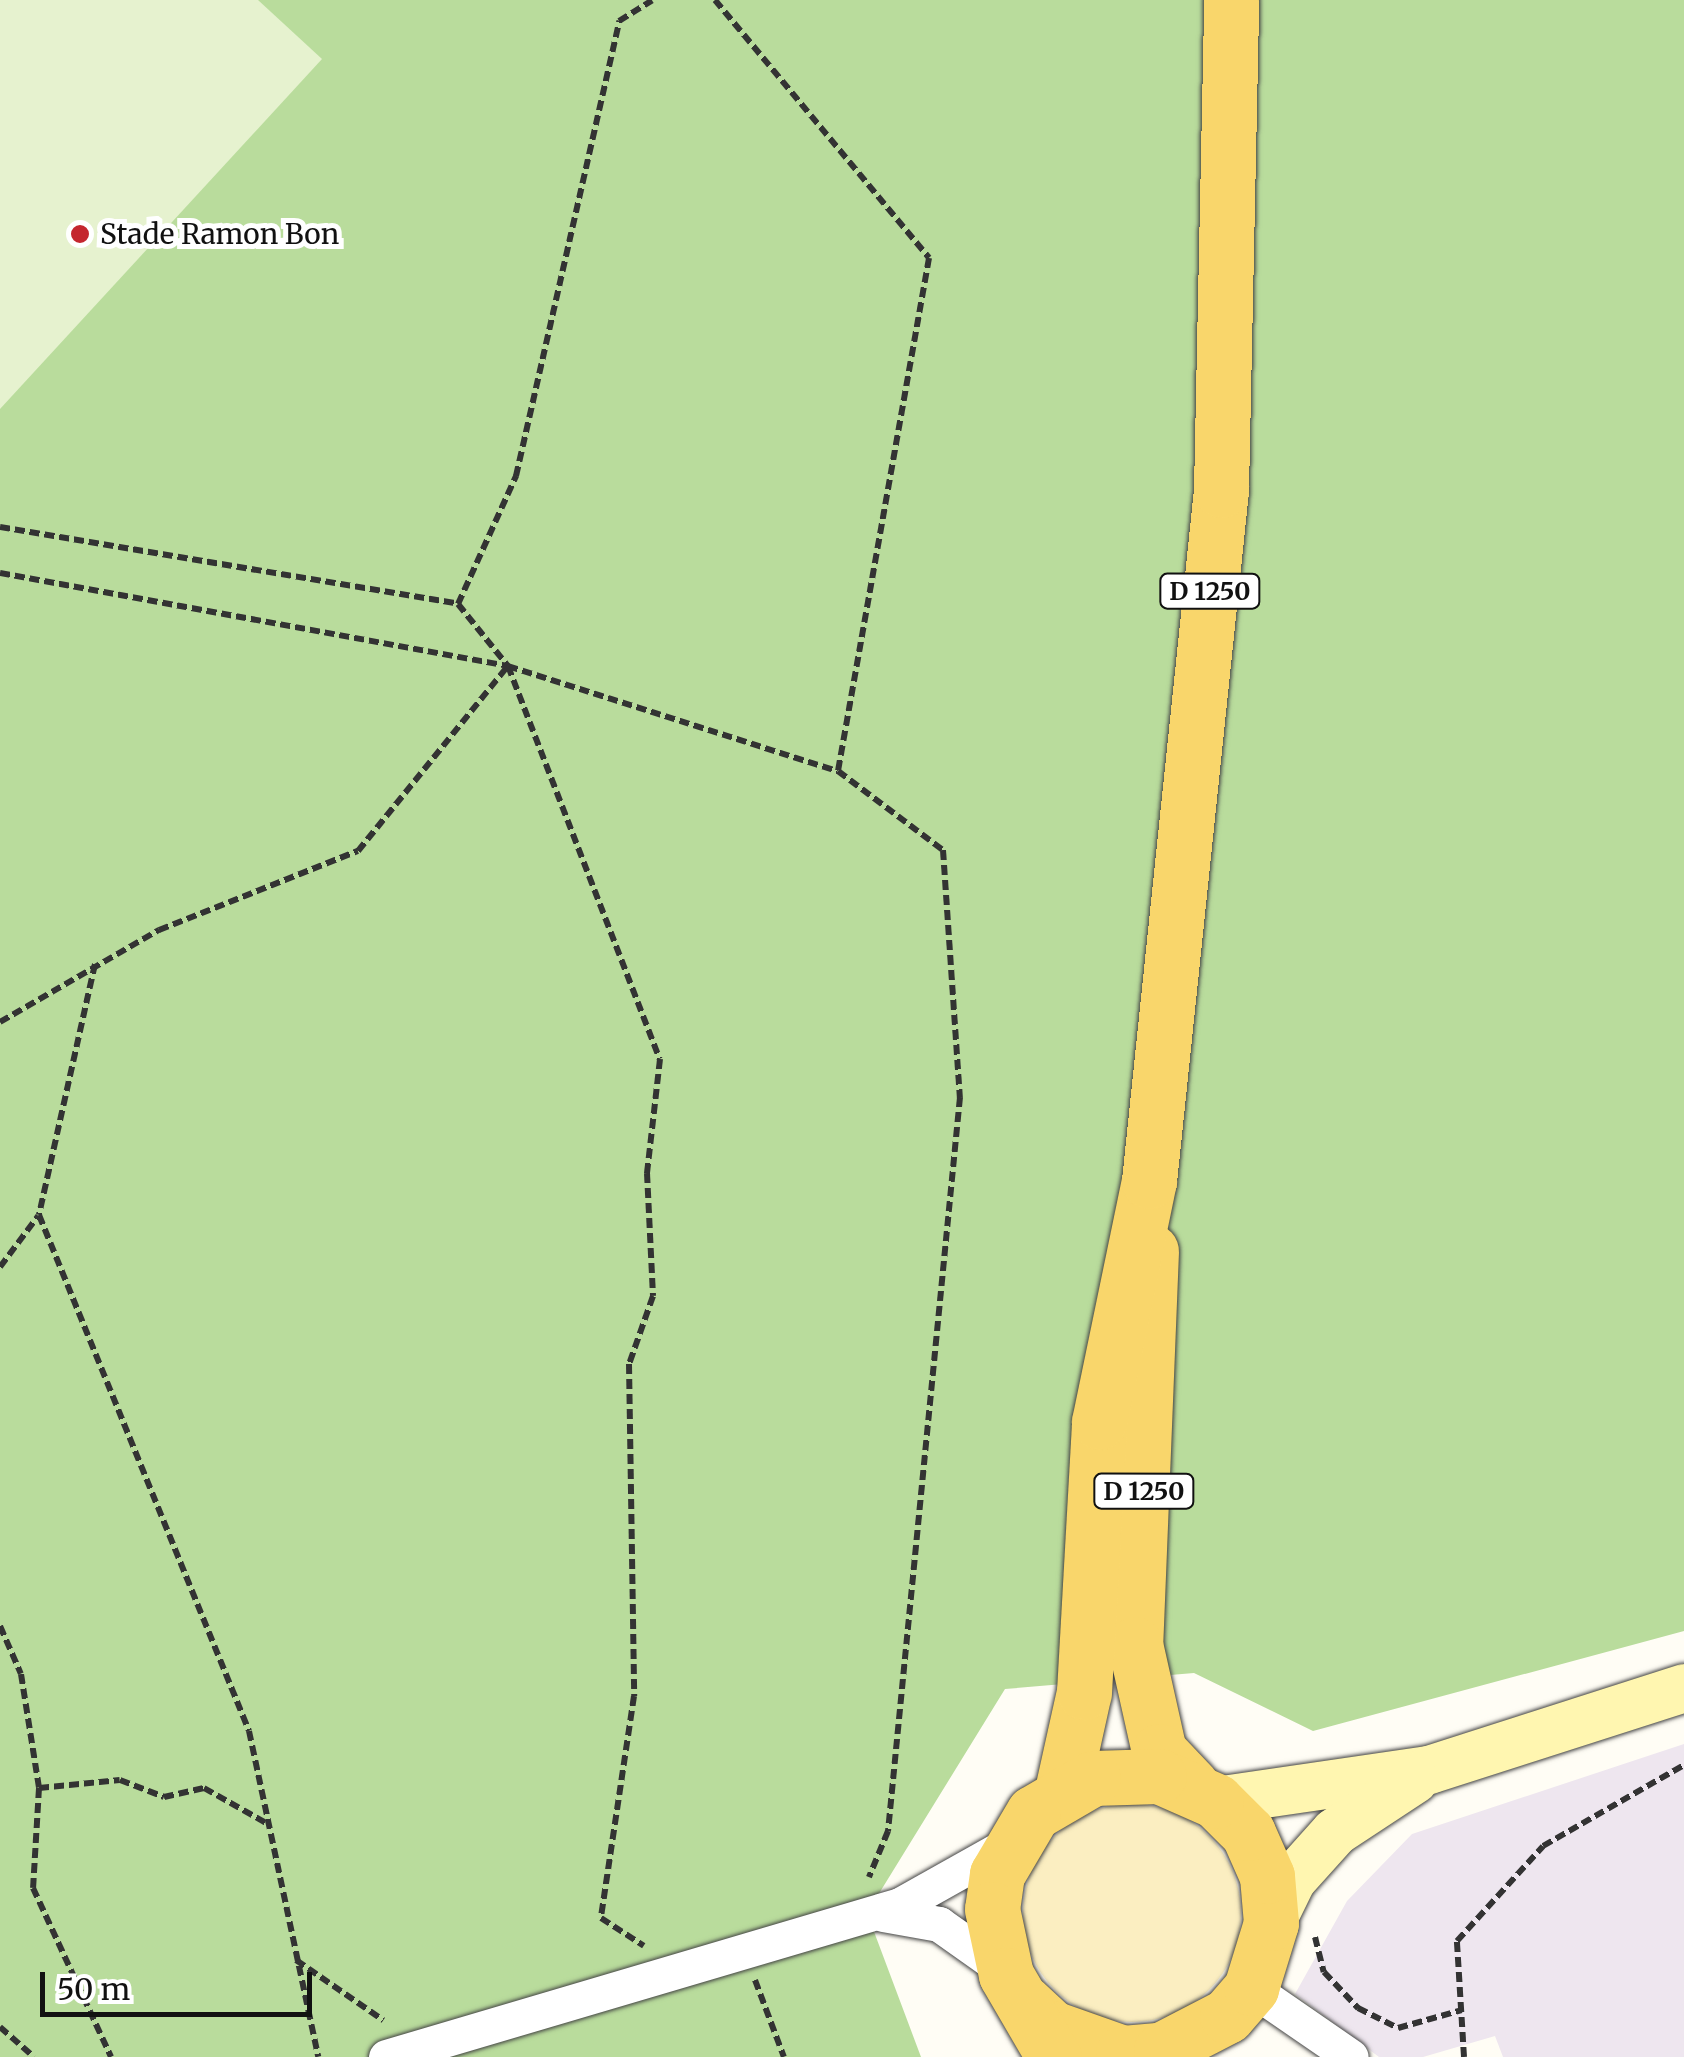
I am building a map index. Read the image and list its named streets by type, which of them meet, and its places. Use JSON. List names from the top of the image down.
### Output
{
  "streets": {
    "main road": ["D 1250"]
  },
  "places": ["Stade Ramon Bon"],
  "scale_bar": "50 m"
}
